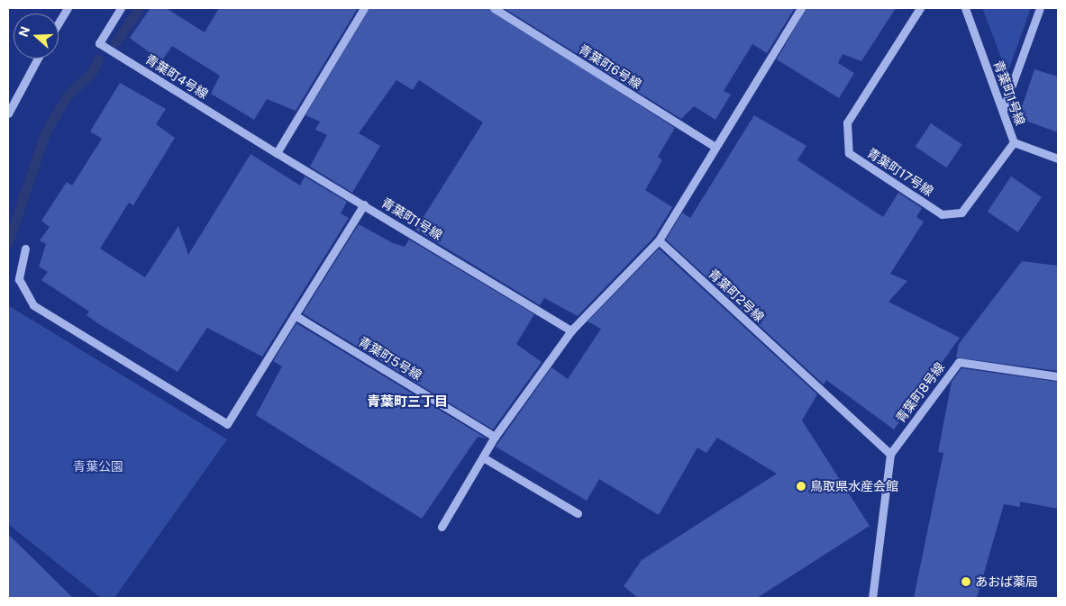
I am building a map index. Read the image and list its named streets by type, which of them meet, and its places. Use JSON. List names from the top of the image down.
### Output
{
  "streets": {
    "street": [
      "青葉町6号線",
      "青葉町4号線",
      "青葉町1号線",
      "青葉町17号線",
      "青葉町2号線",
      "青葉町5号線",
      "青葉町8号線"
    ]
  },
  "crossings": [
    ["青葉町4号線", "青葉町1号線"],
    ["青葉町1号線", "青葉町17号線"],
    ["青葉町2号線", "青葉町8号線"]
  ],
  "districts": ["青葉町三丁目"],
  "parks": ["青葉公園"],
  "places": ["鳥取県水産会館", "あおば薬局"],
  "north": "left"
}
